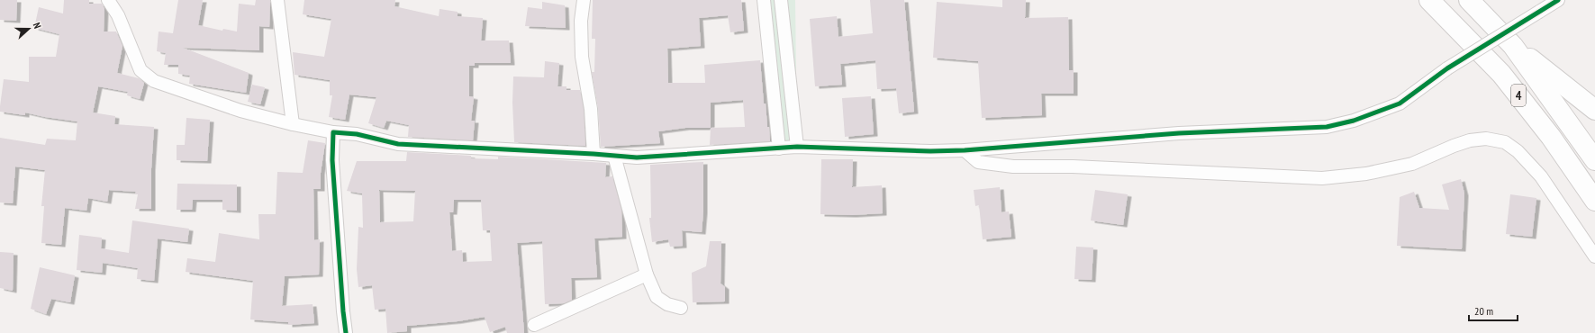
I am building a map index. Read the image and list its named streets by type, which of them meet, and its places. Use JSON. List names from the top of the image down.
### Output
{
  "streets": {
    "highway": ["4"]
  },
  "scale_bar": "20 m",
  "north": "right"
}
